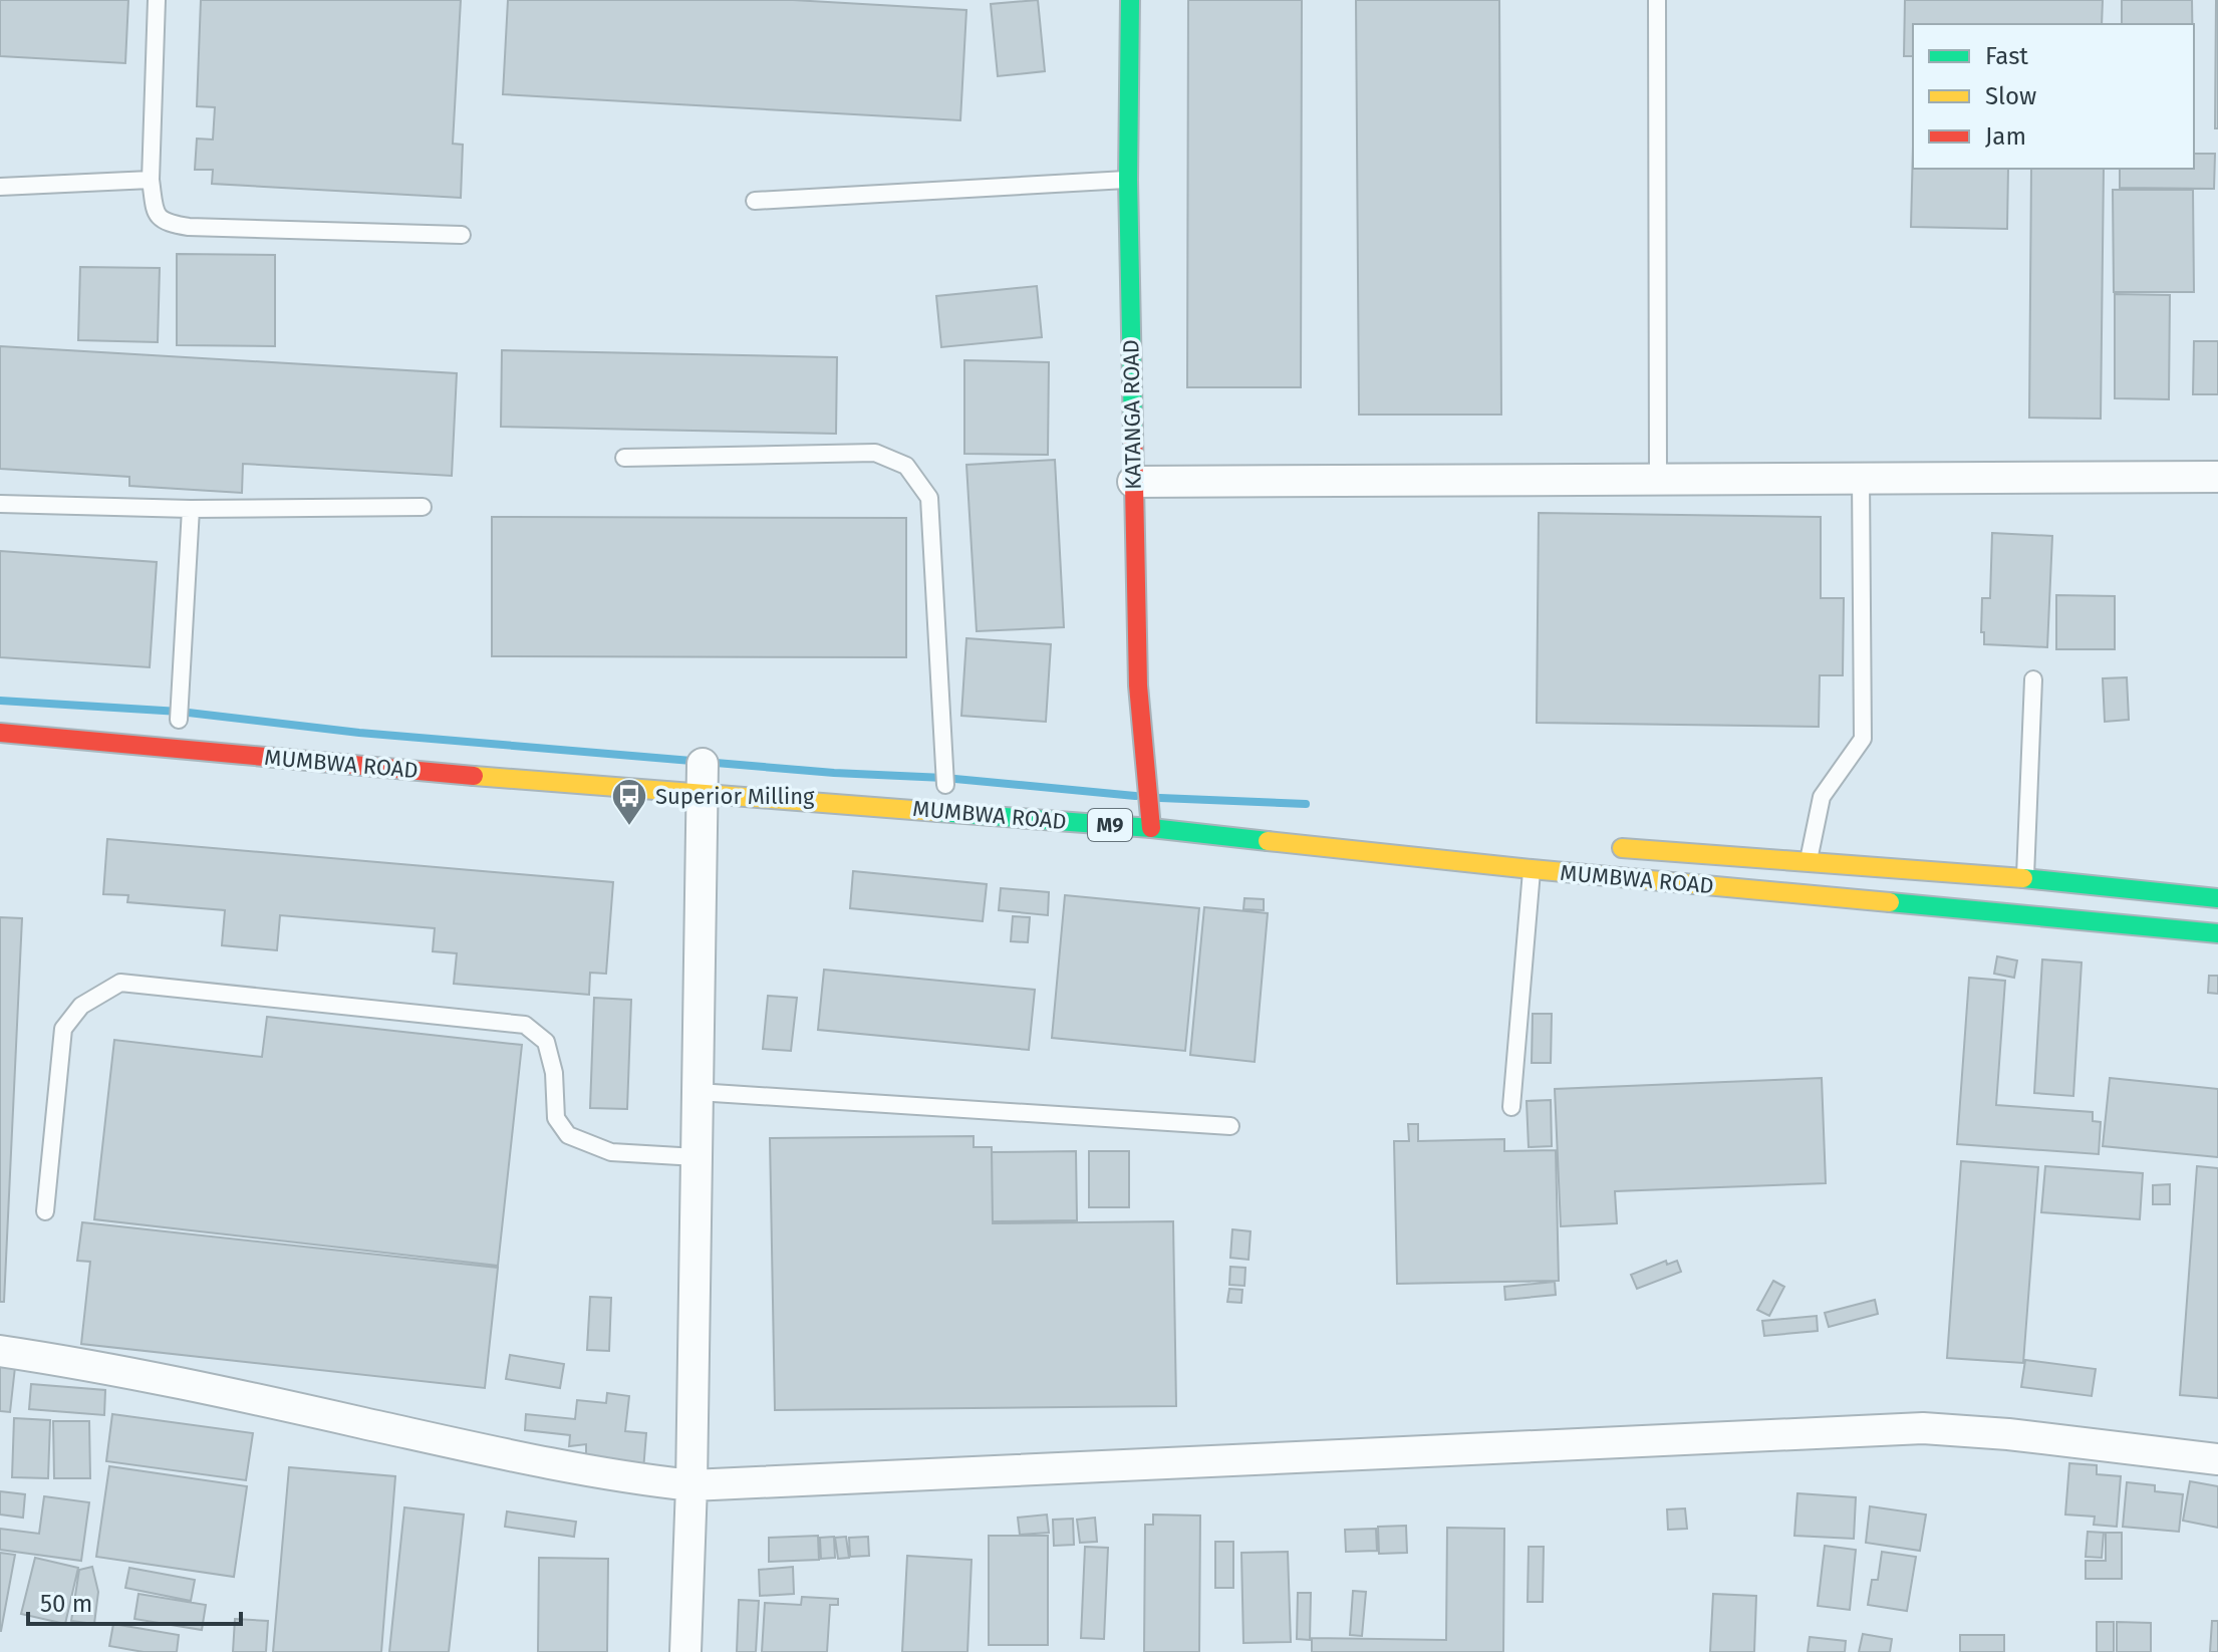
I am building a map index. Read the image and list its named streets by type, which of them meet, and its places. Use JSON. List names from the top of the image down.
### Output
{
  "streets": {
    "main road": ["KATANGA ROAD", "MUMBWA ROAD", "M9"]
  },
  "crossings": [
    ["KATANGA ROAD", "MUMBWA ROAD"]
  ],
  "places": {
    "bus stop": ["Superior Milling"]
  },
  "legend": ["Fast", "Slow", "Jam"],
  "scale_bar": "50 m"
}
